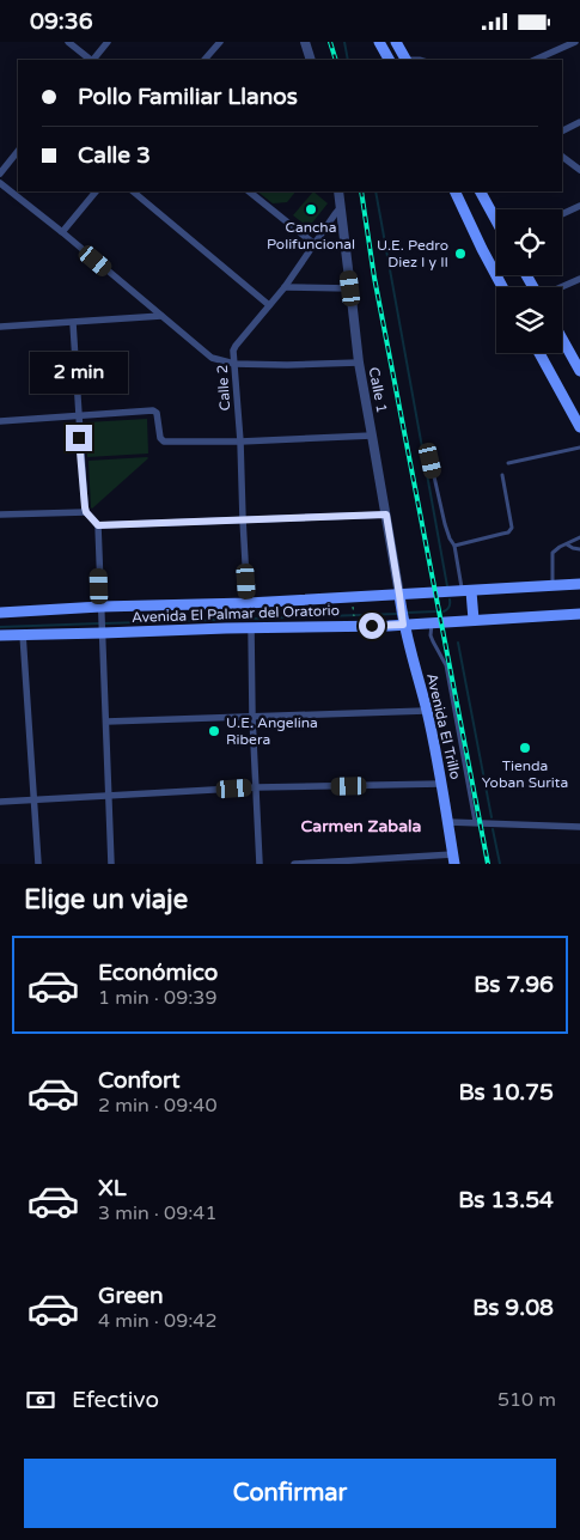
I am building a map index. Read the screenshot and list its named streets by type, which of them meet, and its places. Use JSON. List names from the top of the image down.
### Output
{
  "streets": {
    "main road": ["Avenida El Palmar del Oratorio", "Avenida El Trillo"],
    "street": ["Calle 2", "Calle 1"]
  },
  "crossings": [
    ["Calle 2", "Calle 1"],
    ["Calle 2", "Avenida El Palmar del Oratorio"],
    ["Calle 1", "Avenida El Palmar del Oratorio"],
    ["Calle 1", "Avenida El Trillo"],
    ["Avenida El Palmar del Oratorio", "Avenida El Trillo"]
  ],
  "districts": ["Carmen Zabala"],
  "places": [
    "Cancha Polifuncional",
    "U.E. Pedro Diez I y II",
    "U.E. Angelina Ribera",
    "Tienda Yoban Surita"
  ],
  "page": {
    "status": "09:36",
    "banner": ["Pollo Familiar Llanos", "Calle 3"],
    "bubble": "2 min",
    "heading": "Elige un viaje",
    "list": [
      {
        "name": "Económico",
        "note": "1 min · 09:39",
        "value": "Bs 7.96"
      },
      {
        "name": "Confort",
        "note": "2 min · 09:40",
        "value": "Bs 10.75"
      },
      {
        "name": "XL",
        "note": "3 min · 09:41",
        "value": "Bs 13.54"
      },
      {
        "name": "Green",
        "note": "4 min · 09:42",
        "value": "Bs 9.08"
      }
    ],
    "pay": ["Efectivo", "510 m"],
    "buttons": "Confirmar"
  }
}
